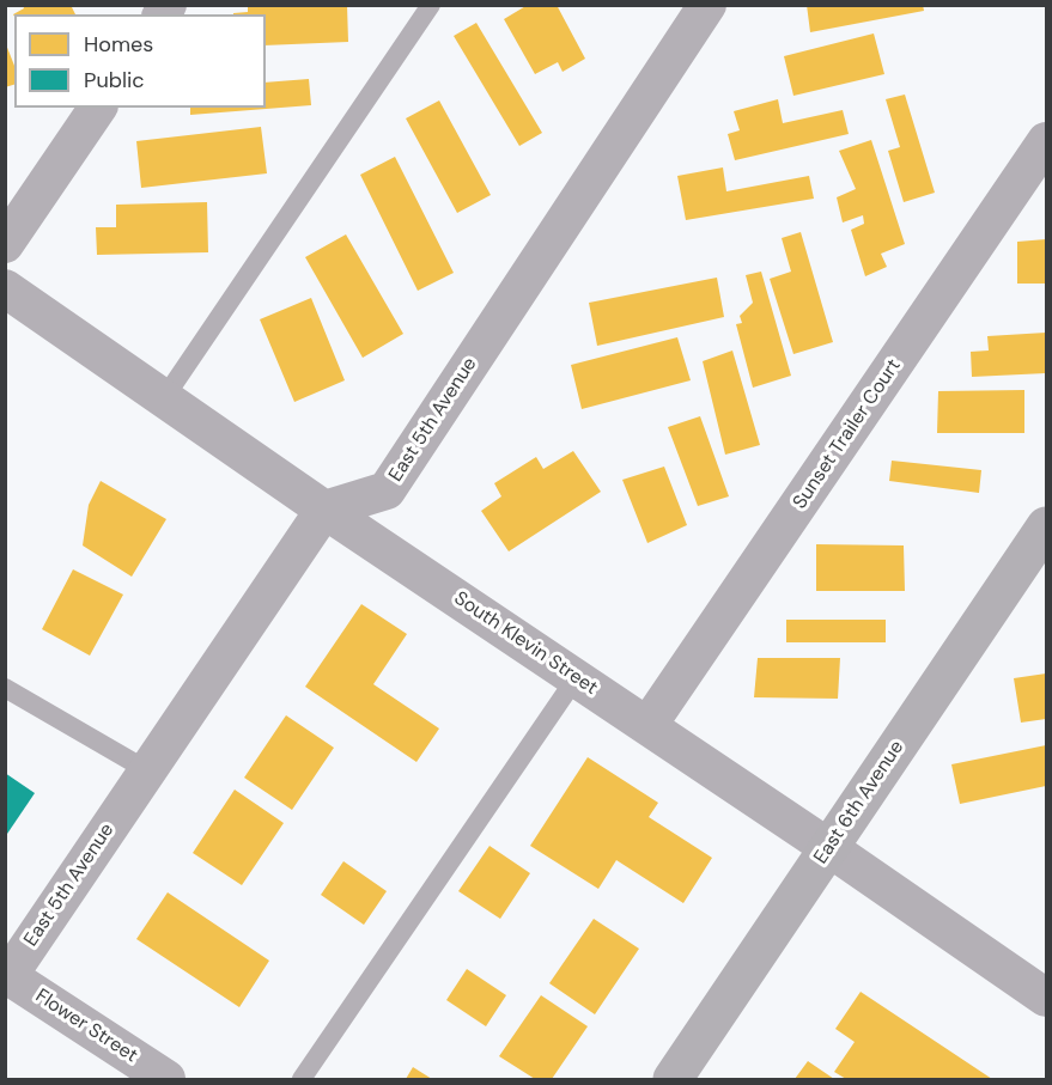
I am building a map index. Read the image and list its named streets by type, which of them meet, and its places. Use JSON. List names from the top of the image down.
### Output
{
  "streets": {
    "street": [
      "East 5th Avenue",
      "Sunset Trailer Court",
      "South Klevin Street",
      "East 6th Avenue",
      "Flower Street"
    ]
  },
  "crossings": [
    ["East 5th Avenue", "South Klevin Street"],
    ["East 5th Avenue", "Flower Street"],
    ["Sunset Trailer Court", "South Klevin Street"],
    ["South Klevin Street", "East 6th Avenue"]
  ],
  "legend": ["Homes", "Public"]
}
